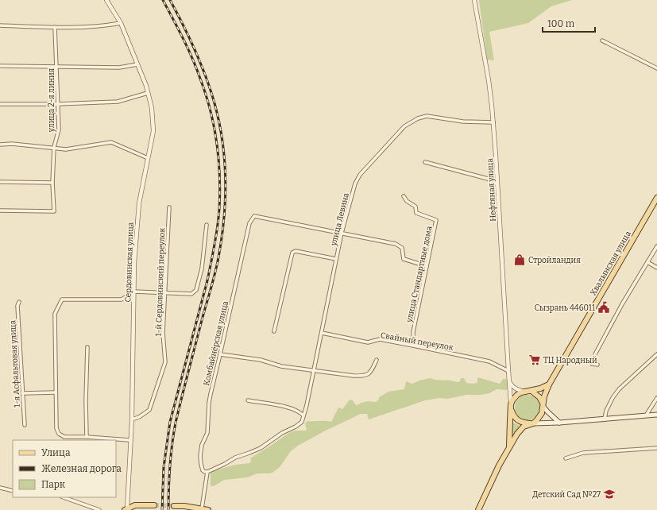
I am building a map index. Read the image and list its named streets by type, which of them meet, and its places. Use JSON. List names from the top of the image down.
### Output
{
  "streets": {
    "main road": ["Хвалынская улица"],
    "street": [
      "улица 2-я линия",
      "Нефтяная улица",
      "улица Левина",
      "Сердовинская улица",
      "улица Стандартные дома",
      "1-й Сердовинский переулок",
      "Свайный переулок",
      "Комбайнёрская улица",
      "1-я Асфальтовая улица"
    ]
  },
  "crossings": [
    ["Нефтяная улица", "улица Левина"],
    ["Нефтяная улица", "Хвалынская улица"],
    ["Нефтяная улица", "Свайный переулок"],
    ["улица Левина", "Свайный переулок"],
    ["улица Левина", "Комбайнёрская улица"],
    ["Сердовинская улица", "1-й Сердовинский переулок"],
    ["улица Стандартные дома", "Свайный переулок"]
  ],
  "places": {
    "shop": ["Стройландия"],
    "public building": ["Сызрань 446011"],
    "supermarket": ["ТЦ Народный"],
    "school or university": ["Детский Сад №27"]
  },
  "legend": ["Улица", "Железная дорога", "Парк"],
  "scale_bar": "100 m"
}
